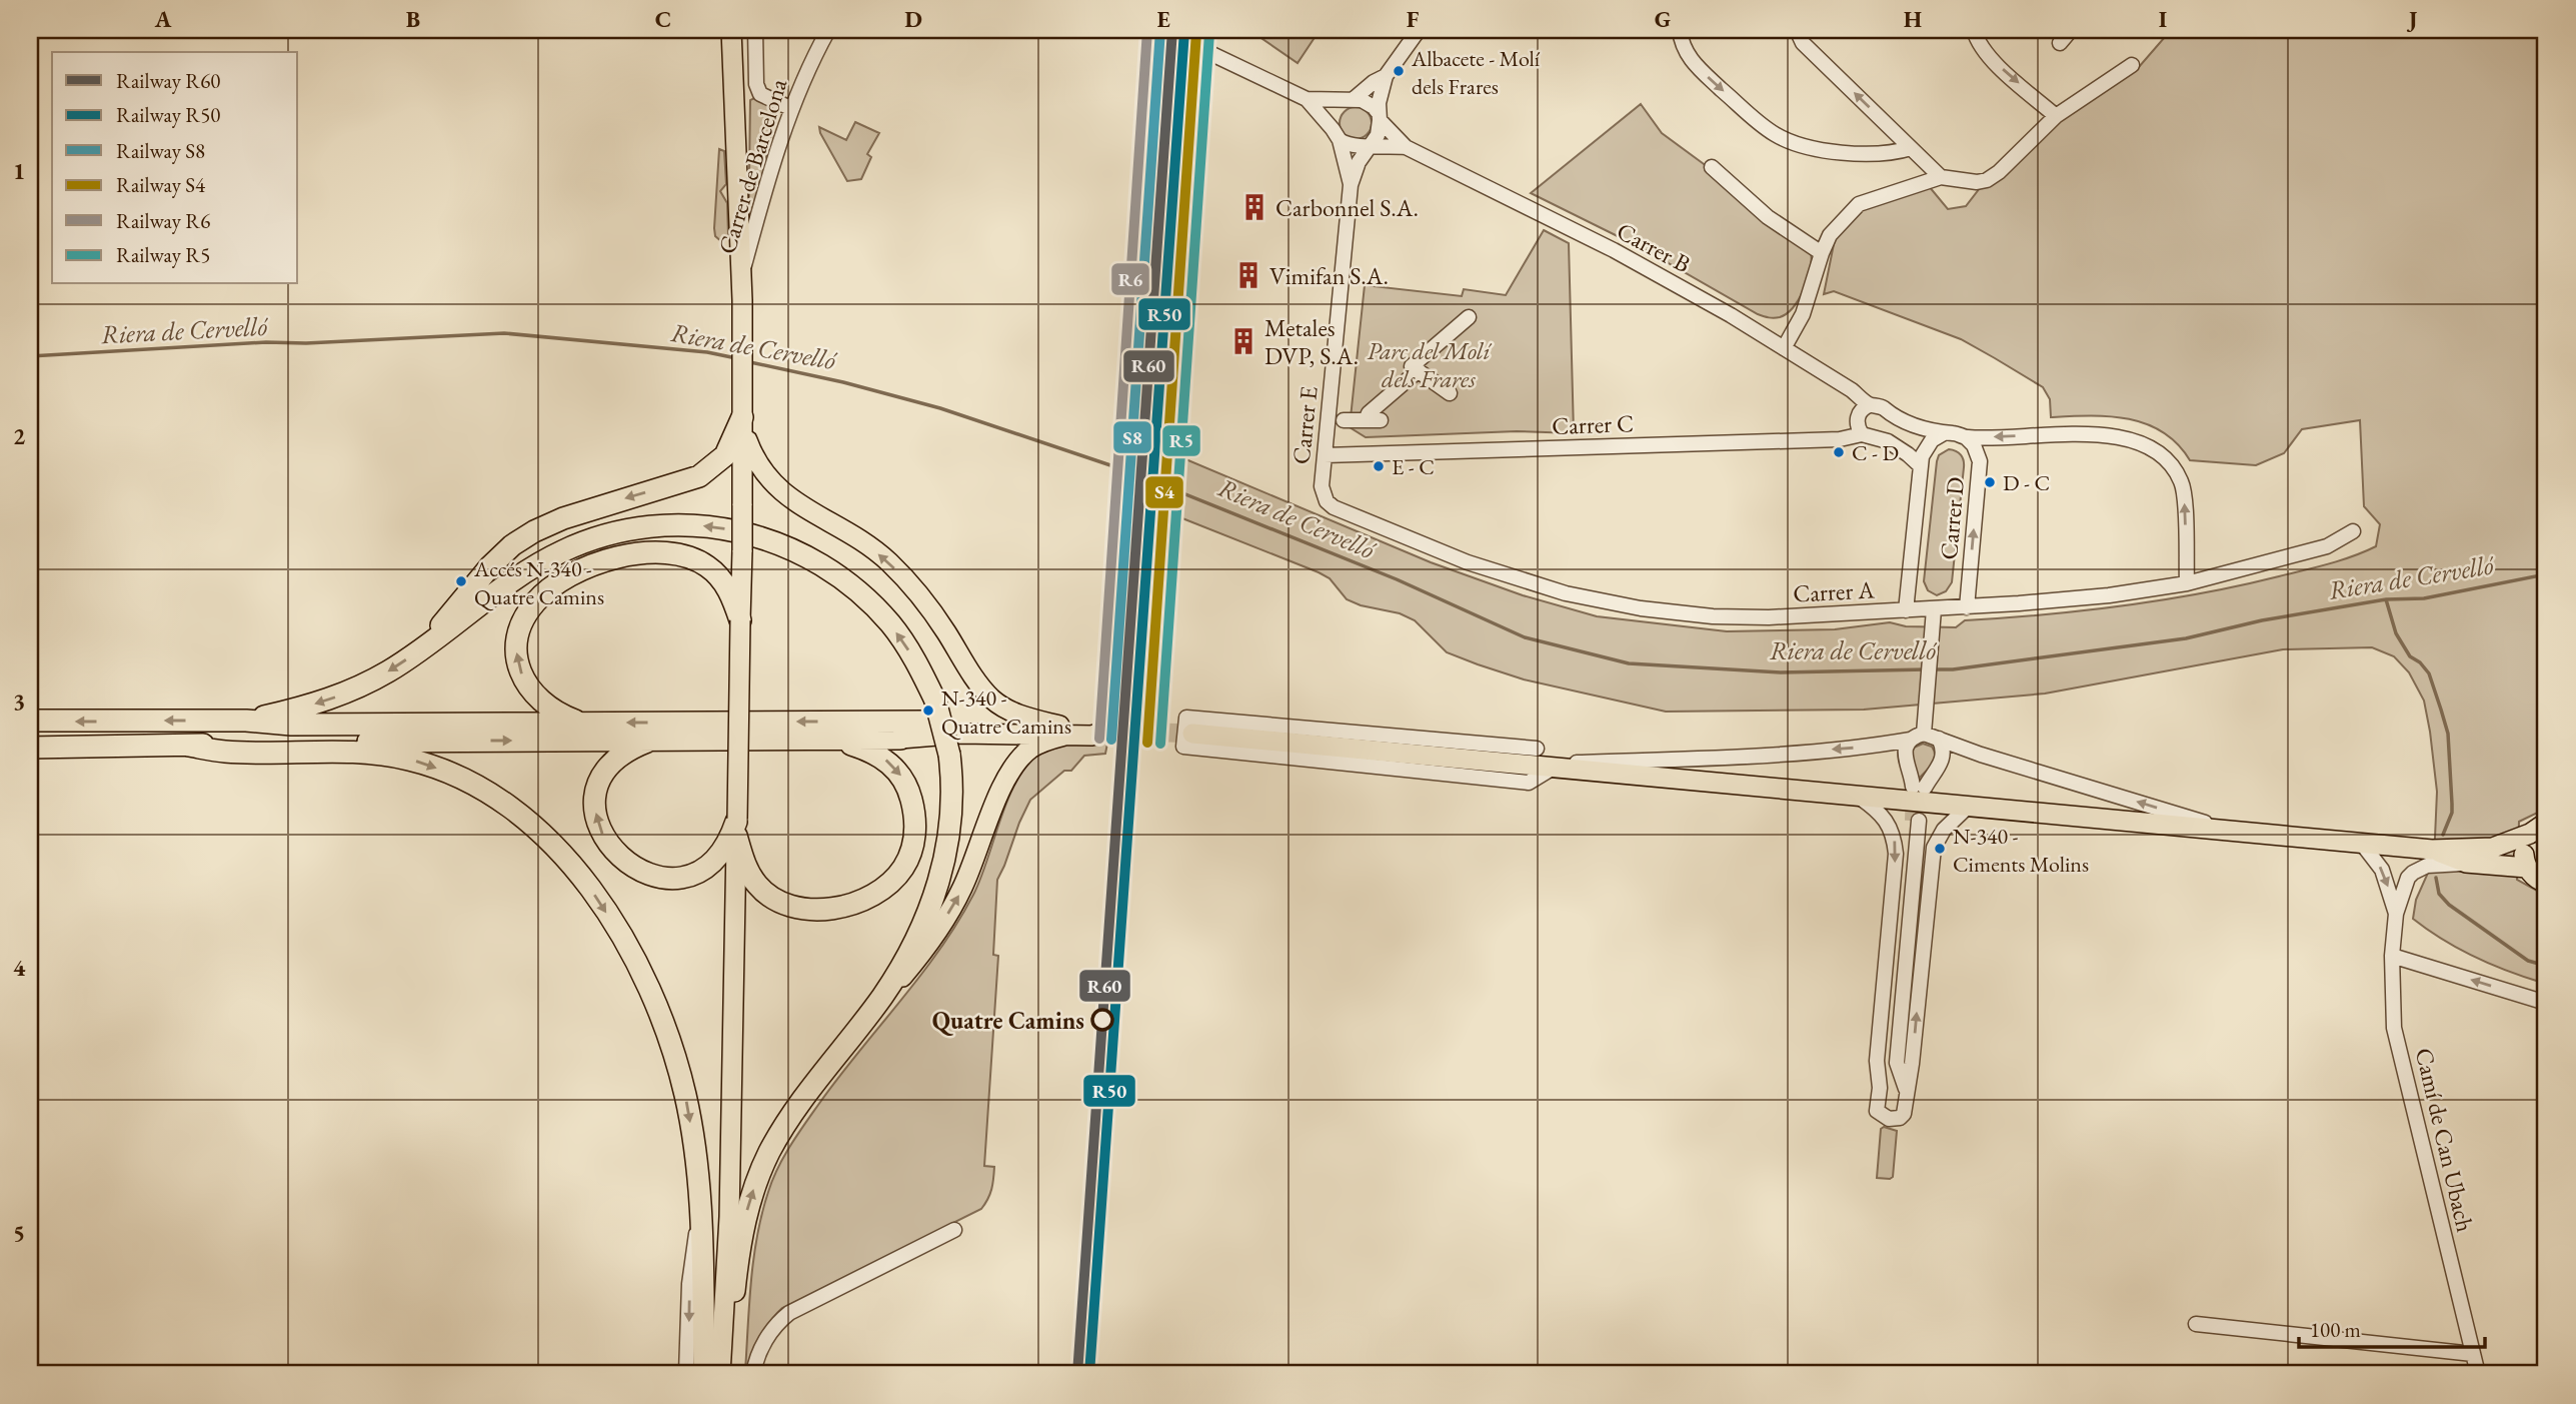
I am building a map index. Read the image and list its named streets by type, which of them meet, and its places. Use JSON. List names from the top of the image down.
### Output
{
  "streets": {
    "street": [
      "Carrer de Barcelona",
      "Carrer B",
      "Carrer C",
      "Carrer E",
      "Carrer D",
      "Carrer A",
      "Camí de Can Ubach"
    ]
  },
  "crossings": [
    ["Carrer B", "Carrer C"],
    ["Carrer B", "Carrer E"],
    ["Carrer B", "Carrer D"],
    ["Carrer B", "Carrer A"],
    ["Carrer C", "Carrer E"],
    ["Carrer E", "Carrer A"],
    ["Carrer D", "Carrer A"]
  ],
  "water": ["Riera de Cervelló"],
  "parks": ["Parc del Molí dels Frares"],
  "places": {
    "other": [
      "Albacete - Molí dels Frares",
      "C - D",
      "E - C",
      "D - C",
      "Accés N-340 - Quatre Camins",
      "N-340 - Quatre Camins",
      "N-340 - Ciments Molins",
      "Quatre Camins"
    ],
    "building": ["Carbonnel S.A.", "Vimifan S.A.", "Metales DVP, S.A."]
  },
  "lines": [
    "rail line R60",
    "rail line S8",
    "rail line R6",
    "rail line R50",
    "rail line S4",
    "rail line R5"
  ],
  "legend": [
    "Railway R60",
    "Railway R50",
    "Railway S8",
    "Railway S4",
    "Railway R6",
    "Railway R5"
  ],
  "scale_bar": "100 m",
  "grid": {
    "columns": [
      "A",
      "B",
      "C",
      "D",
      "E",
      "F",
      "G",
      "H",
      "I",
      "J"
    ],
    "rows": [
      "1",
      "2",
      "3",
      "4",
      "5"
    ]
  }
}
